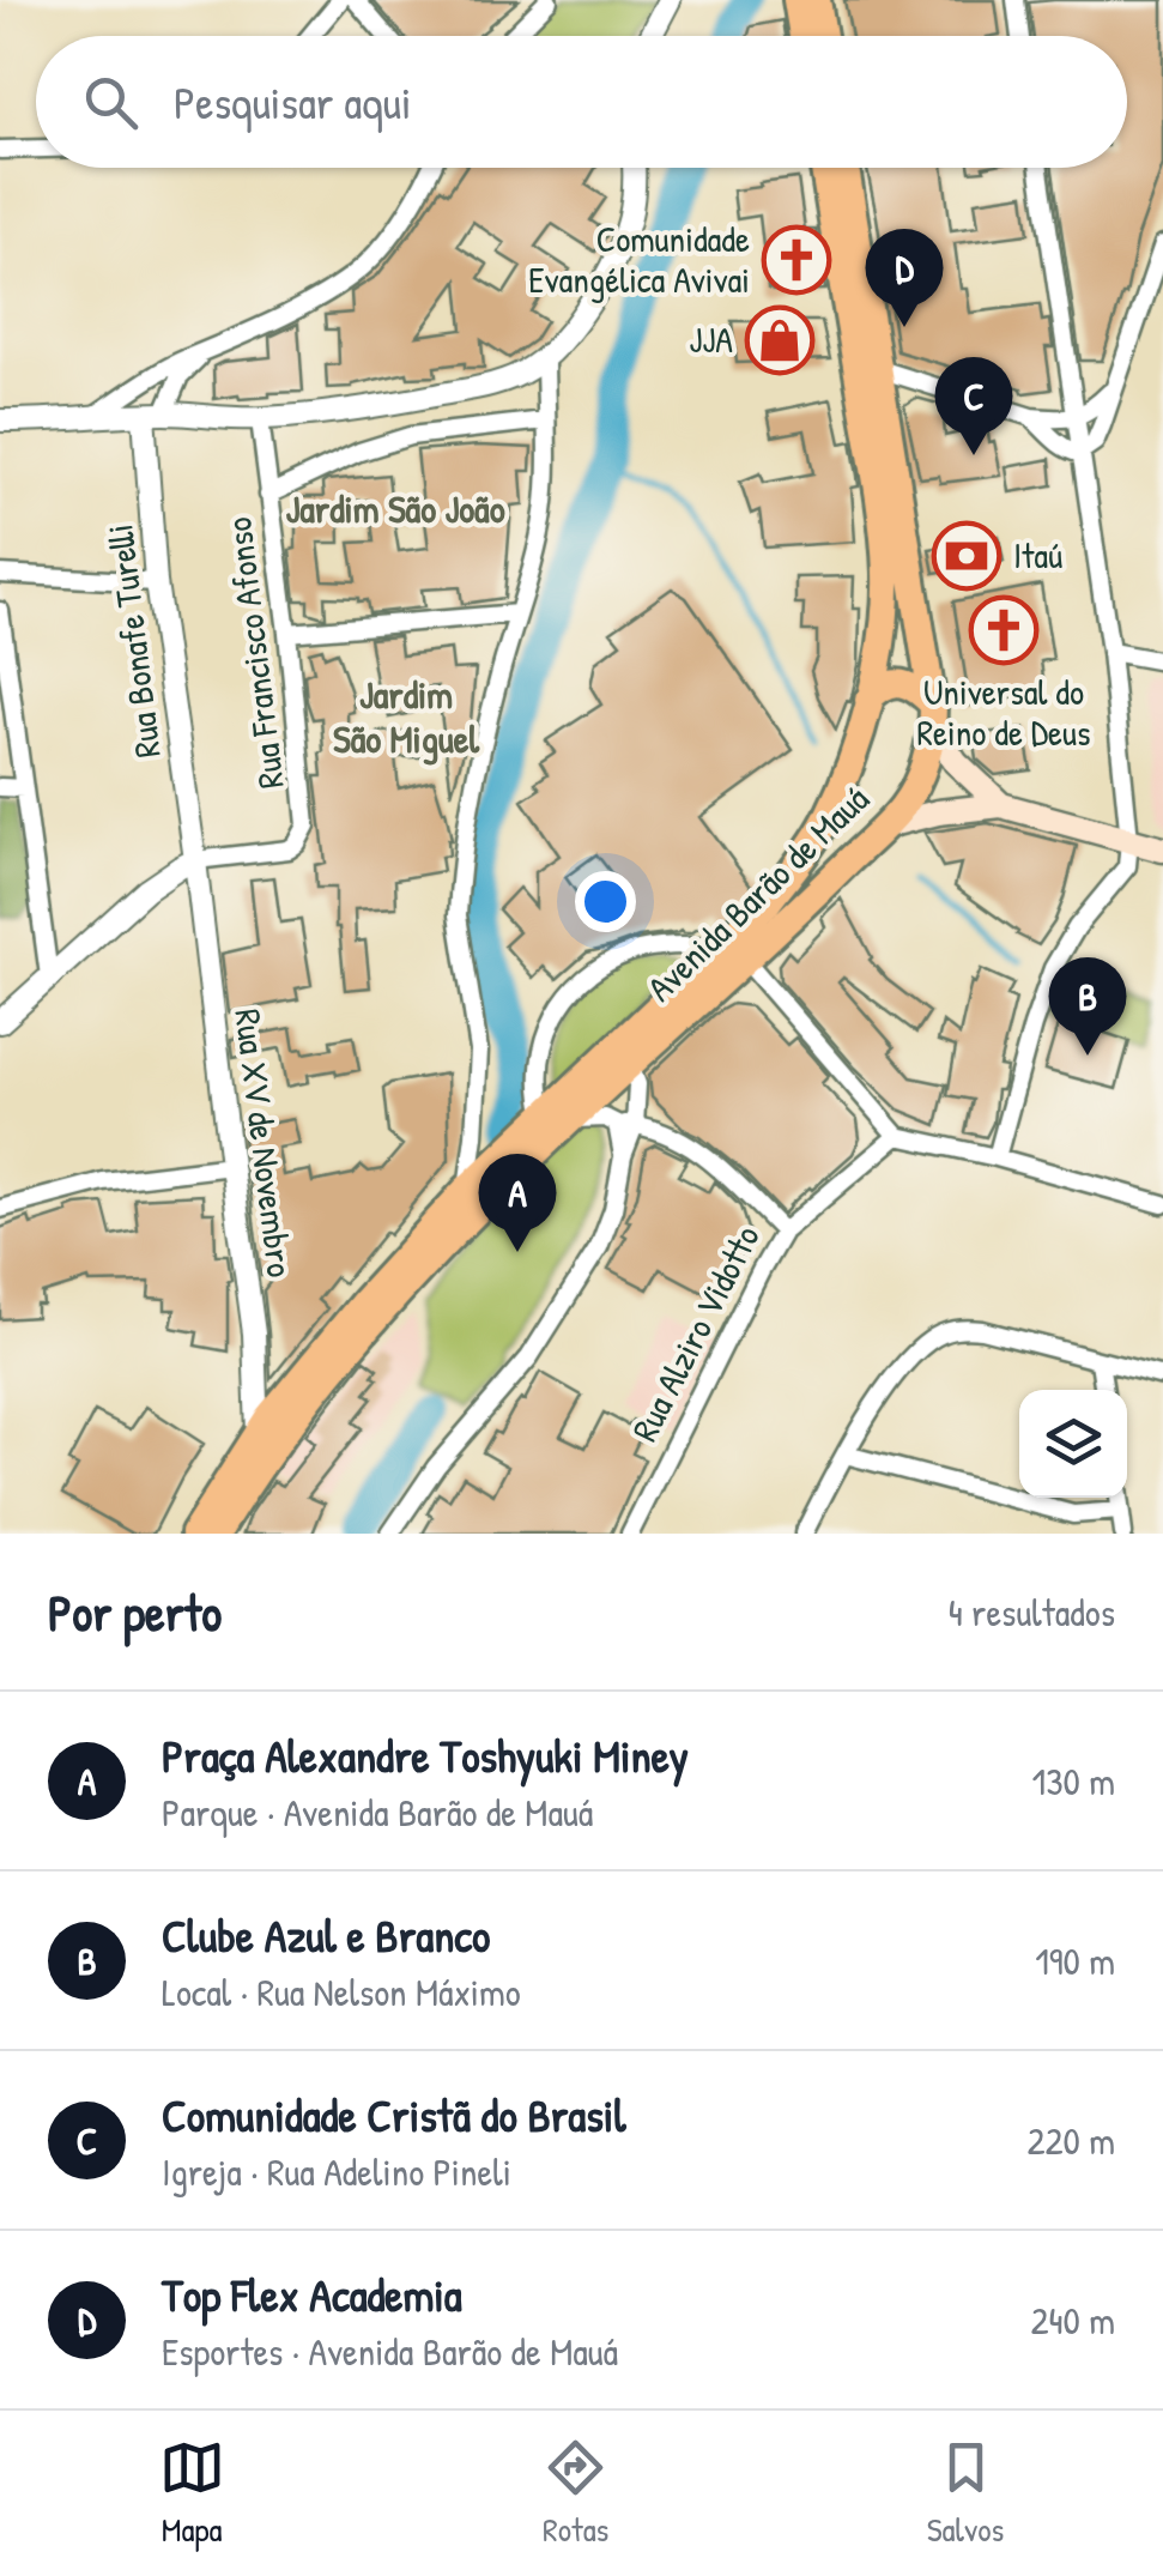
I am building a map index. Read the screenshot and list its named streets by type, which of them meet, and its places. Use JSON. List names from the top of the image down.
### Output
{
  "streets": {
    "main road": ["Avenida Barão de Mauá"],
    "street": [
      "Rua Bonafe Turelli",
      "Rua Francisco Afonso",
      "Rua XV de Novembro",
      "Rua Alziro Vidotto"
    ]
  },
  "crossings": [
    ["Rua Bonafe Turelli", "Rua Francisco Afonso"],
    ["Rua Bonafe Turelli", "Rua XV de Novembro"],
    ["Rua Francisco Afonso", "Rua XV de Novembro"],
    ["Avenida Barão de Mauá", "Rua XV de Novembro"]
  ],
  "districts": ["Jardim São João", "Jardim São Miguel"],
  "places": {
    "church": ["Comunidade Evangélica Avivai", "Universal do Reino de Deus"],
    "shop": ["JJA"],
    "bank": ["Itaú"]
  },
  "page": {
    "search": "Pesquisar aqui",
    "pins": [
      "D",
      "C",
      "B",
      "A"
    ],
    "heading": ["Por perto", "4 resultados"],
    "list": [
      {
        "mark": "A",
        "name": "Praça Alexandre Toshyuki Miney",
        "note": "Parque · Avenida Barão de Mauá",
        "value": "130 m"
      },
      {
        "mark": "B",
        "name": "Clube Azul e Branco",
        "note": "Local · Rua Nelson Máximo",
        "value": "190 m"
      },
      {
        "mark": "C",
        "name": "Comunidade Cristã do Brasil",
        "note": "Igreja · Rua Adelino Pineli",
        "value": "220 m"
      },
      {
        "mark": "D",
        "name": "Top Flex Academia",
        "note": "Esportes · Avenida Barão de Mauá",
        "value": "240 m"
      }
    ],
    "nav": ["Mapa", "Rotas", "Salvos"]
  }
}
